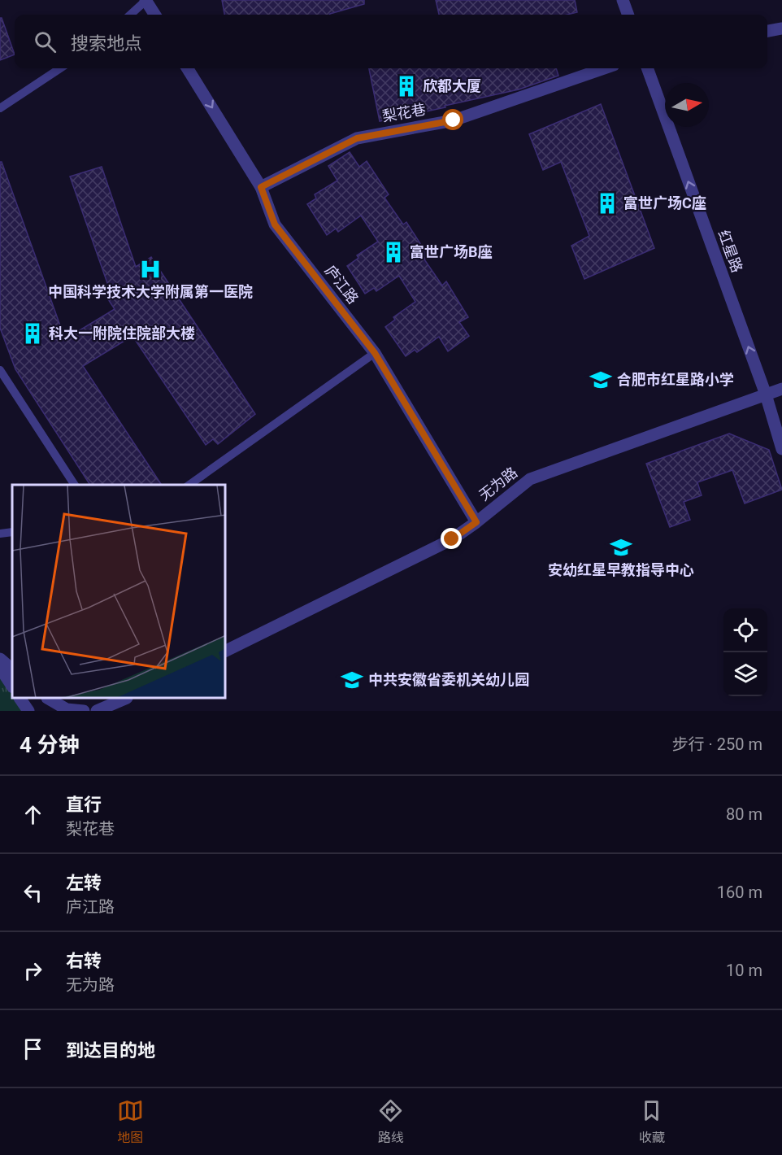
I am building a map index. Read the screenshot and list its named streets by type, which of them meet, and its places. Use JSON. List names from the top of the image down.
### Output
{
  "streets": {
    "street": [
      "梨花巷",
      "红星路",
      "庐江路",
      "无为路"
    ]
  },
  "crossings": [
    ["梨花巷", "庐江路"],
    ["红星路", "无为路"],
    ["庐江路", "无为路"]
  ],
  "one_way": ["红星路"],
  "places": {
    "building": [
      "欣都大厦",
      "富世广场C座",
      "富世广场B座",
      "科大一附院住院部大楼"
    ],
    "hospital": ["中国科学技术大学附属第一医院"],
    "school or university": ["合肥市红星路小学", "安幼红星早教指导中心", "中共安徽省委机关幼儿园"]
  },
  "north": "right",
  "page": {
    "search": "搜索地点",
    "heading": ["4 分钟", "步行 · 250 m"],
    "list": [
      ["直行", "梨花巷", "80 m"],
      ["左转", "庐江路", "160 m"],
      ["右转", "无为路", "10 m"],
      "到达目的地"
    ],
    "nav": ["地图", "路线", "收藏"]
  }
}
